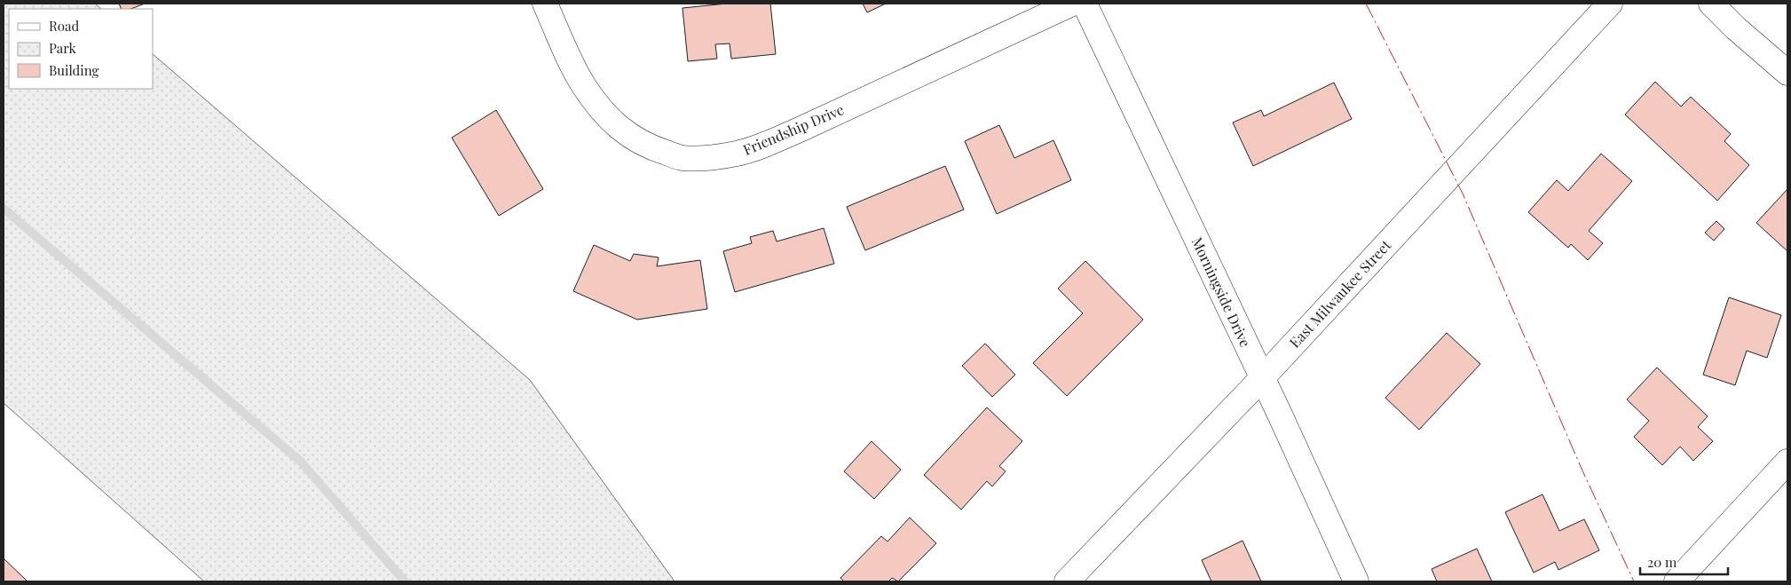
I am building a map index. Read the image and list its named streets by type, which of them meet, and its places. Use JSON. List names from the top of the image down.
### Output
{
  "streets": {
    "street": ["Friendship Drive", "Morningside Drive", "East Milwaukee Street"]
  },
  "crossings": [
    ["Morningside Drive", "East Milwaukee Street"]
  ],
  "legend": ["Road", "Park", "Building"],
  "scale_bar": "20 m"
}
